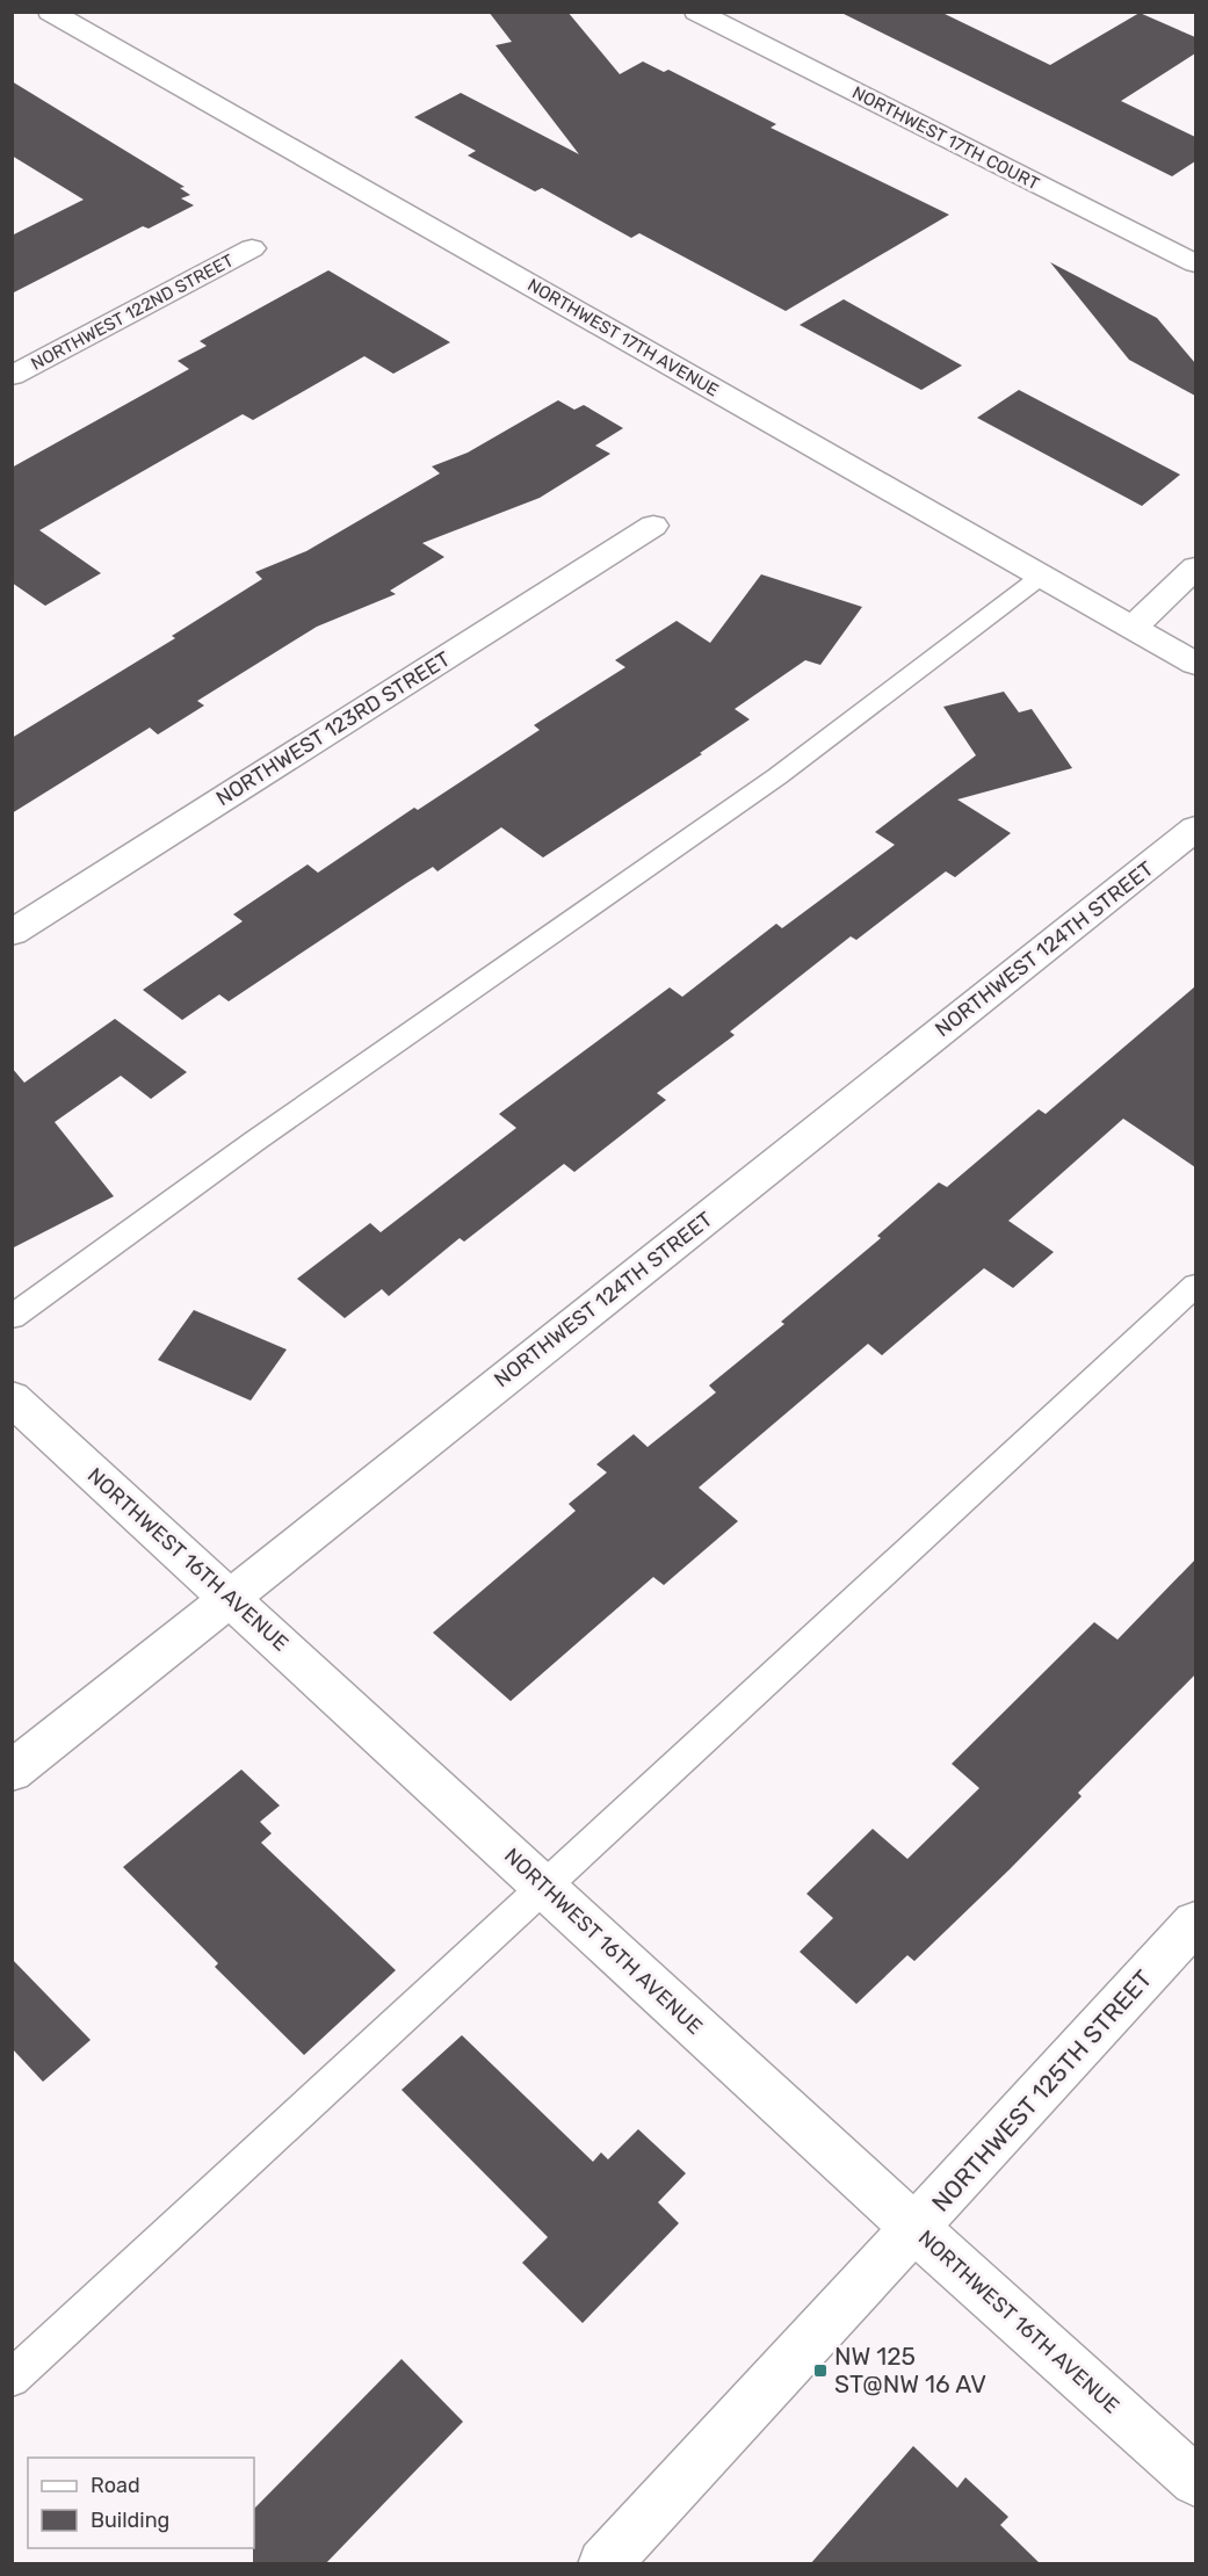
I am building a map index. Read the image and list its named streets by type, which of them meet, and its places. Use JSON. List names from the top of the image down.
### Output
{
  "streets": {
    "street": [
      "NORTHWEST 17TH COURT",
      "NORTHWEST 122ND STREET",
      "NORTHWEST 17TH AVENUE",
      "NORTHWEST 123RD STREET",
      "NORTHWEST 124TH STREET",
      "NORTHWEST 16TH AVENUE",
      "NORTHWEST 125TH STREET"
    ]
  },
  "crossings": [
    ["NORTHWEST 124TH STREET", "NORTHWEST 16TH AVENUE"],
    ["NORTHWEST 16TH AVENUE", "NORTHWEST 125TH STREET"]
  ],
  "places": {
    "transit": ["NW 125 ST@NW 16 AV"]
  },
  "legend": ["Road", "Building"]
}
